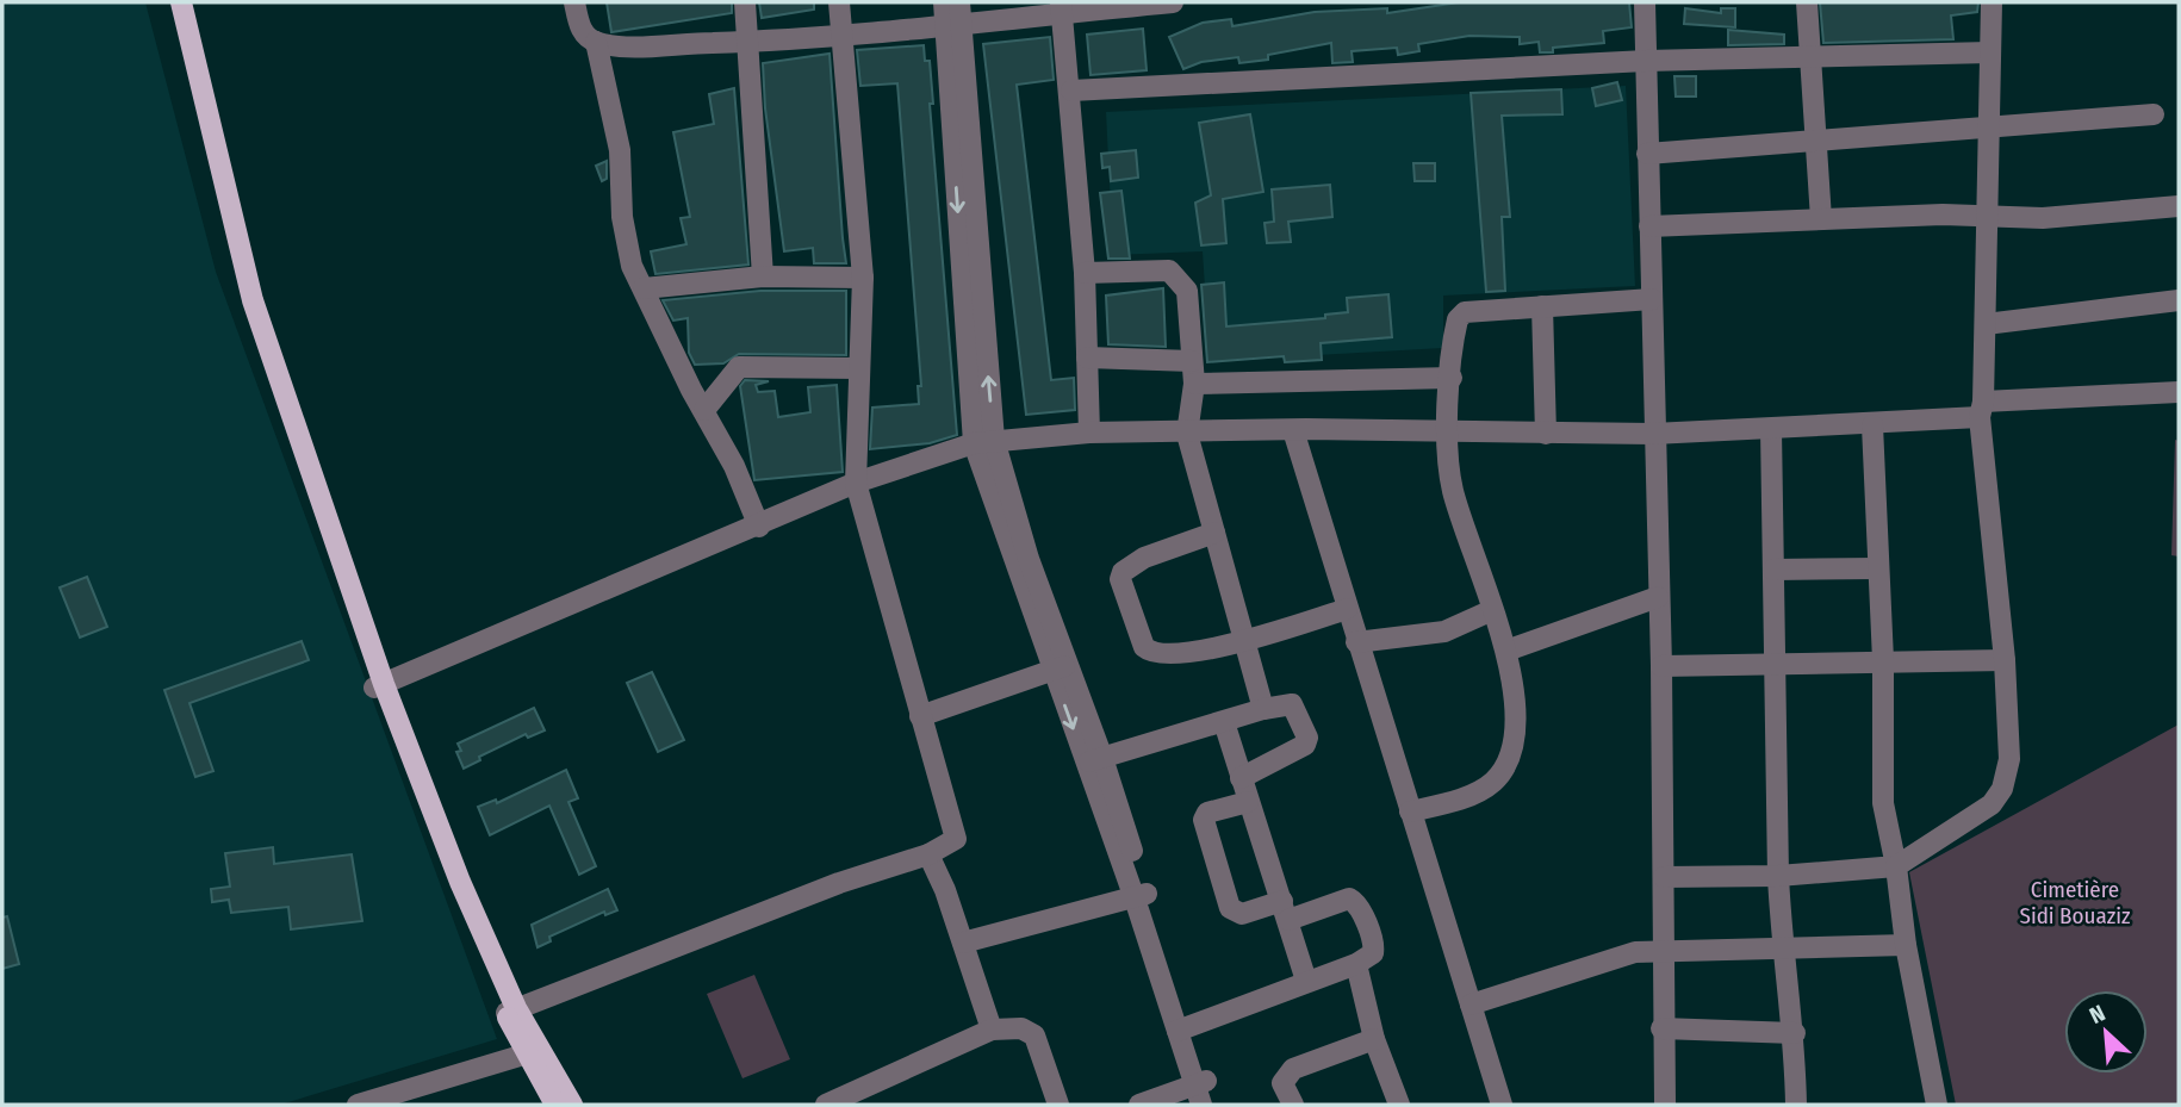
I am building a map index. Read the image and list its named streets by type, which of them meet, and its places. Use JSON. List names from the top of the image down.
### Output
{
  "parks": ["Cimetière Sidi Bouaziz"],
  "north": "top left"
}
